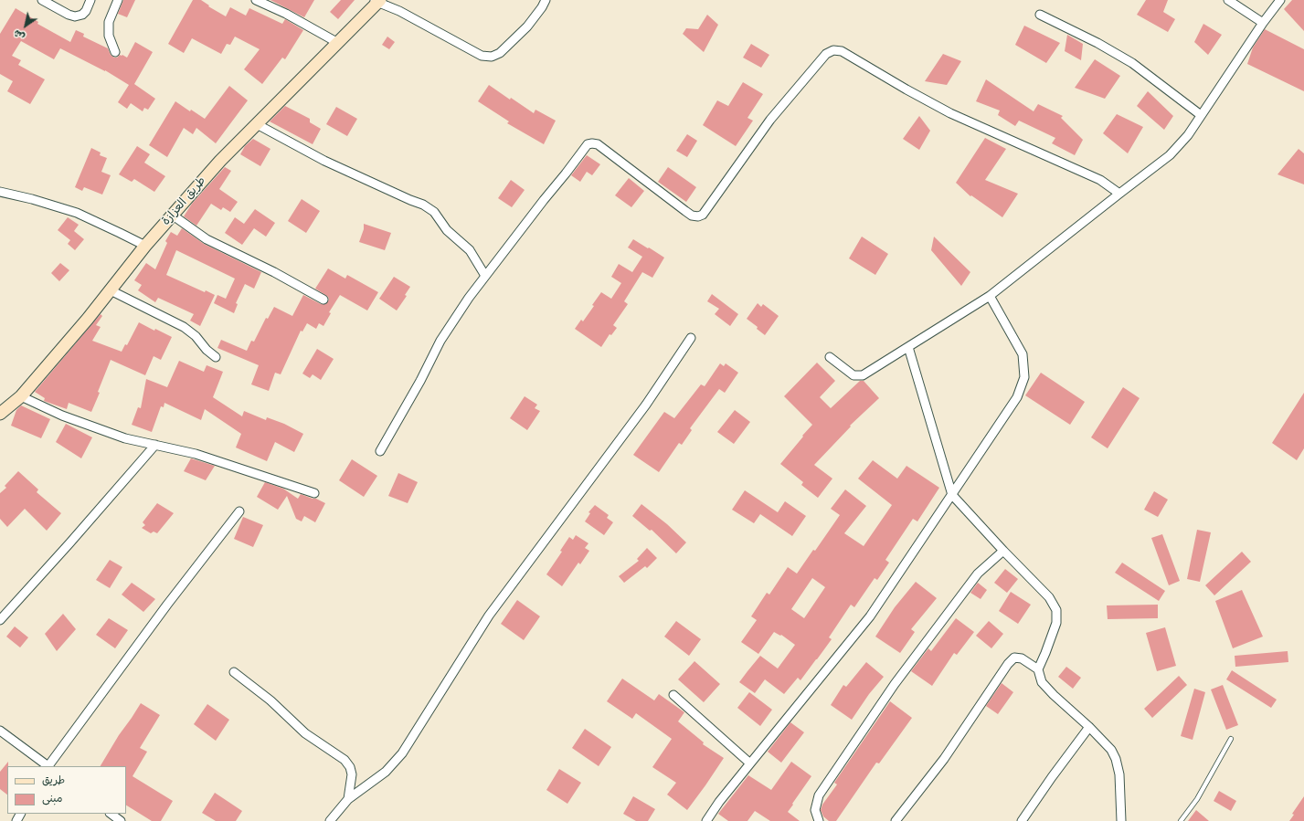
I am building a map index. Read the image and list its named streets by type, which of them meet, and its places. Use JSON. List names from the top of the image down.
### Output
{
  "streets": {
    "street": ["طريق العزازة"]
  },
  "legend": ["طريق", "مبنى"],
  "north": "bottom left"
}
